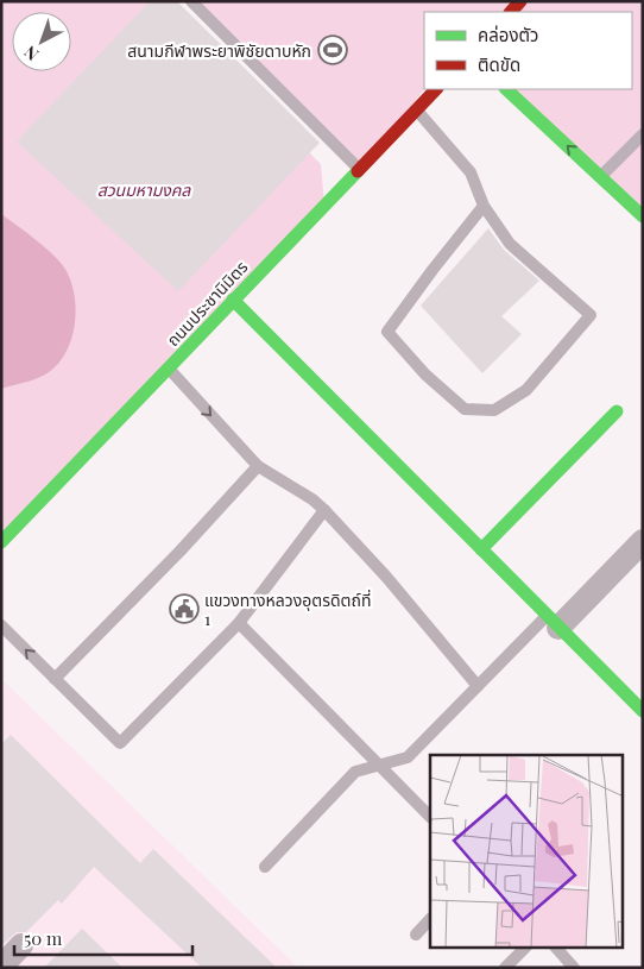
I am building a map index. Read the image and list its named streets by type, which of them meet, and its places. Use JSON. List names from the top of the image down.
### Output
{
  "streets": {
    "street": ["ถนนประชานิมิตร"]
  },
  "parks": ["สวนมหามงคล"],
  "places": {
    "sports": ["สนามกีฬาพระยาพิชัยดาบหัก"],
    "public building": ["แขวงทางหลวงอุตรดิตถ์ที่ 1"]
  },
  "legend": ["คล่องตัว", "ติดขัด"],
  "scale_bar": "50 m",
  "north": "bottom left"
}
